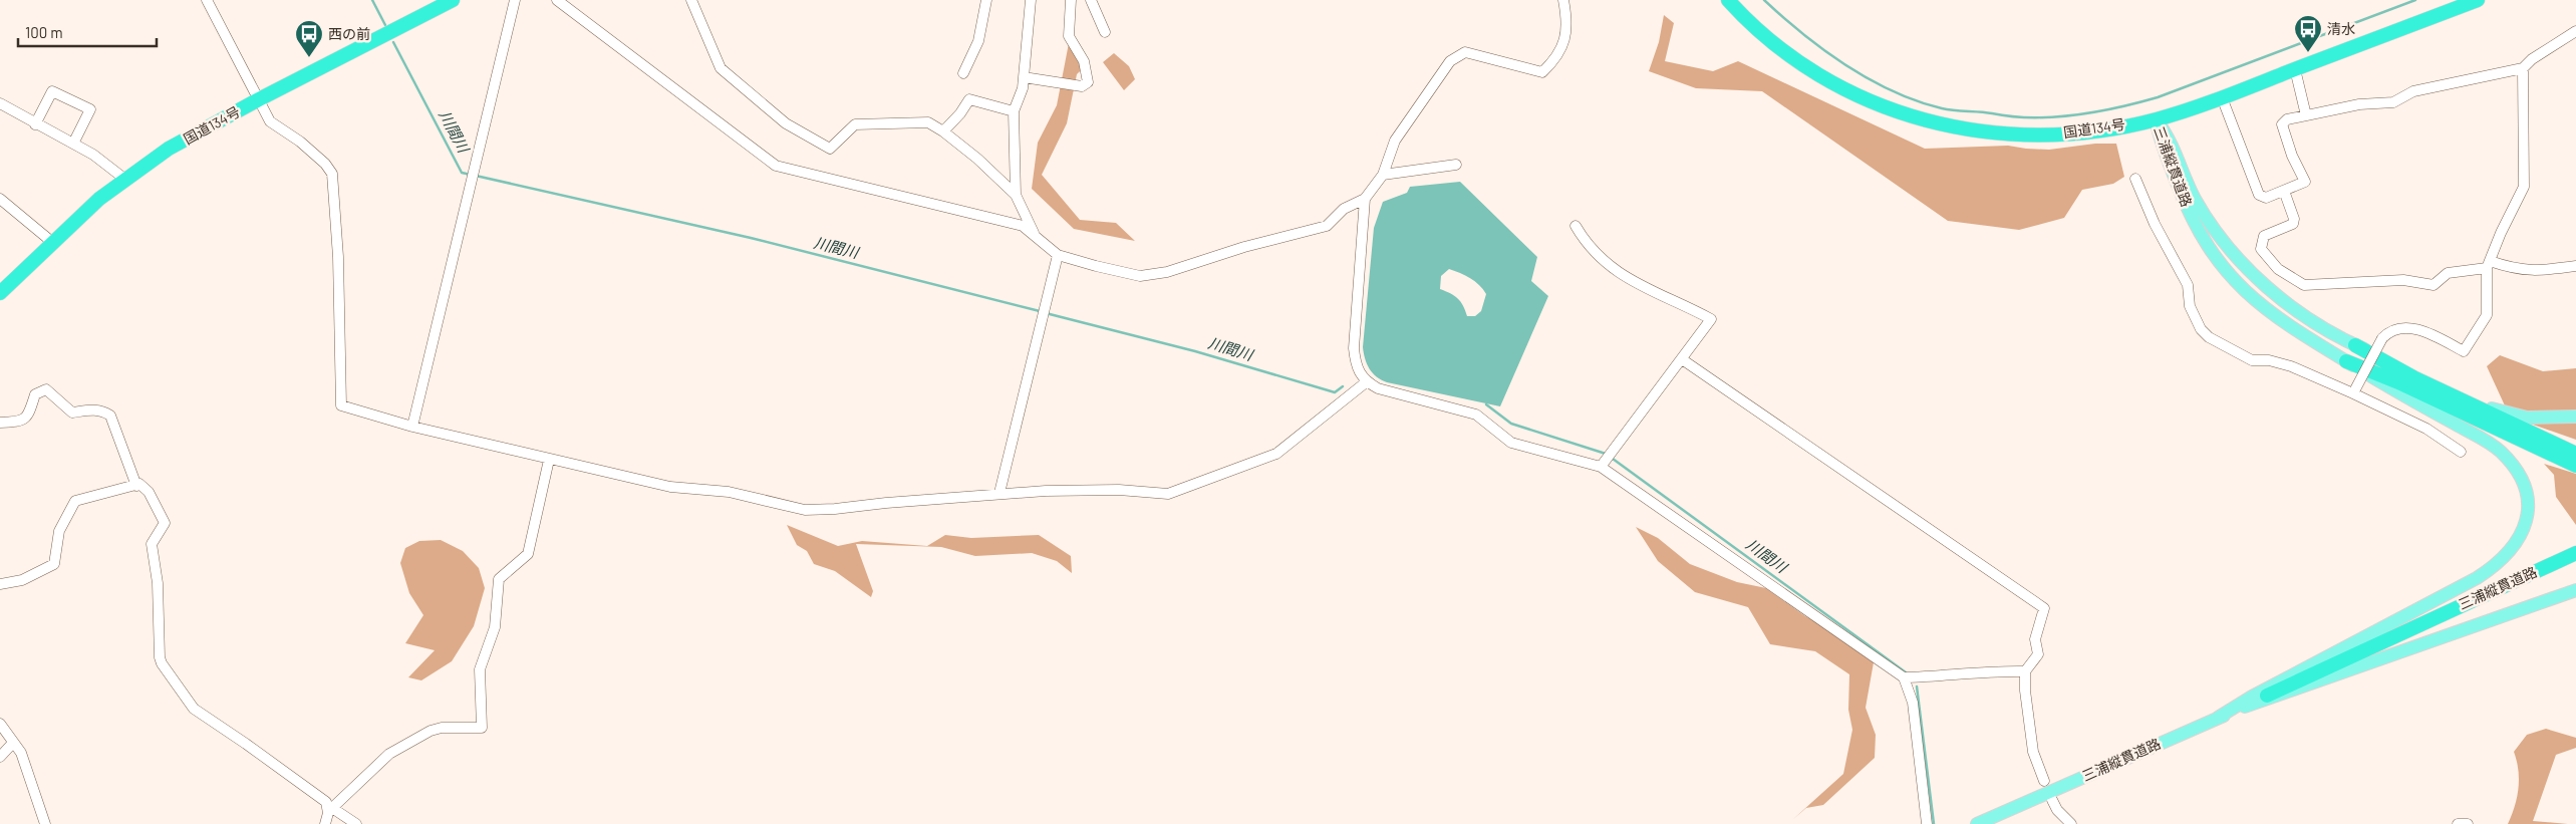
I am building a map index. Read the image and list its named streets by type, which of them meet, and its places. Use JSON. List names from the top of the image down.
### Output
{
  "streets": {
    "highway": ["国道134号", "三浦縦貫道路"]
  },
  "crossings": [
    ["国道134号", "三浦縦貫道路"]
  ],
  "water": ["川間川"],
  "places": {
    "bus stop": ["清水", "西の前"]
  },
  "scale_bar": "100 m"
}
